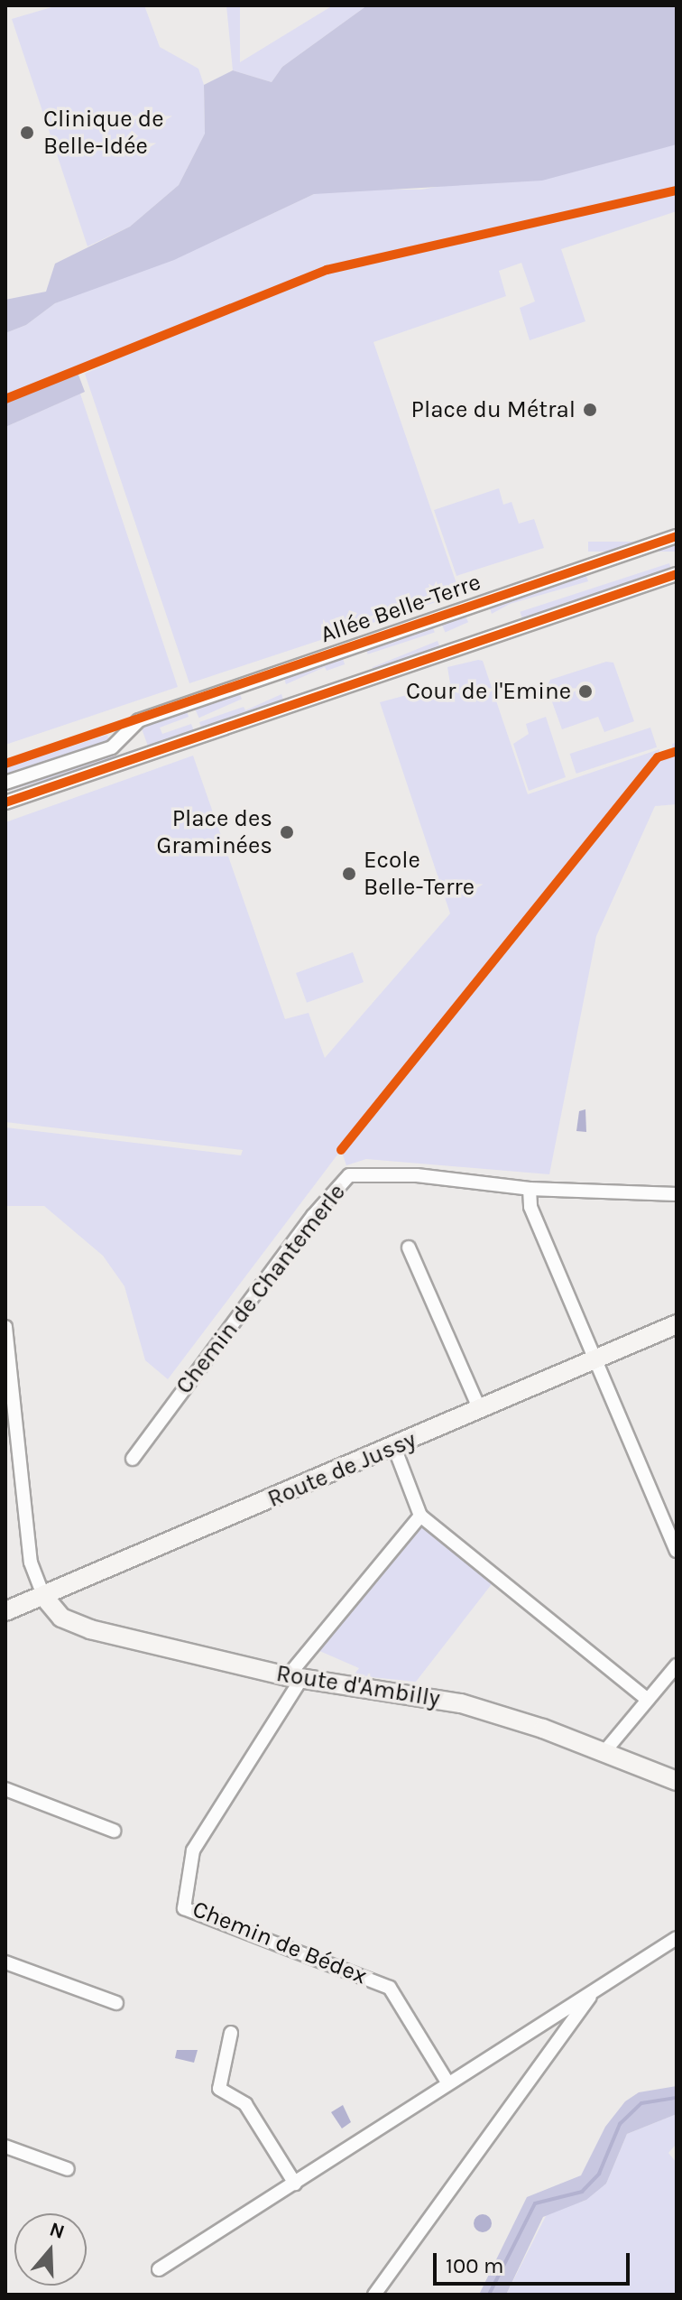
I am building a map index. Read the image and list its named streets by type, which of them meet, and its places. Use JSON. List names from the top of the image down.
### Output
{
  "streets": {
    "main road": ["Route de Jussy", "Route d'Ambilly"],
    "street": ["Allée Belle-Terre", "Chemin de Chantemerle", "Chemin de Bédex"]
  },
  "crossings": [
    ["Route de Jussy", "Route d'Ambilly"],
    ["Route d'Ambilly", "Chemin de Bédex"]
  ],
  "places": [
    "Clinique de Belle-Idée",
    "Place du Métral",
    "Cour de l'Emine",
    "Place des Graminées",
    "Ecole Belle-Terre"
  ],
  "scale_bar": "100 m",
  "north": "top"
}
